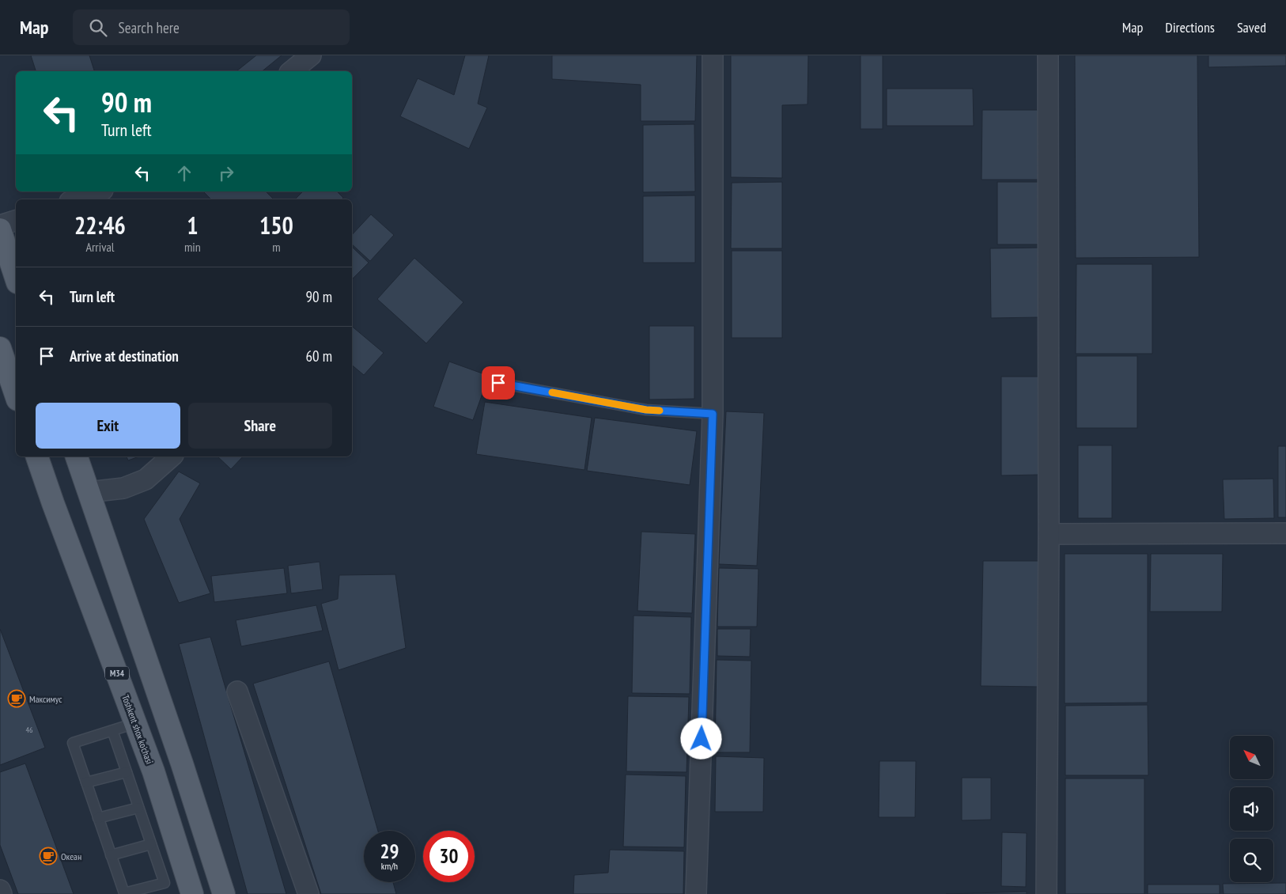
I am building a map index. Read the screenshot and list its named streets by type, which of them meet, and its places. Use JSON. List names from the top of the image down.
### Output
{
  "streets": {
    "main road": ["M34", "Toshkent shox ko'chasi"]
  },
  "places": {
    "cafe": ["Максимус", "Океан"]
  },
  "house_numbers": ["46"],
  "north": "top left",
  "page": {
    "header": "Map",
    "search": "Search here",
    "nav": ["Map", "Directions", "Saved"],
    "turn": ["90 m", "Turn left"],
    "eta": [
      "22:46",
      "Arrival",
      "1",
      "min",
      "150",
      "m"
    ],
    "list": [
      {
        "name": "Turn left",
        "value": "90 m"
      },
      {
        "name": "Arrive at destination",
        "value": "60 m"
      }
    ],
    "buttons": ["Exit", "Share"],
    "speed": "29 km/h",
    "limit": "30"
  }
}
